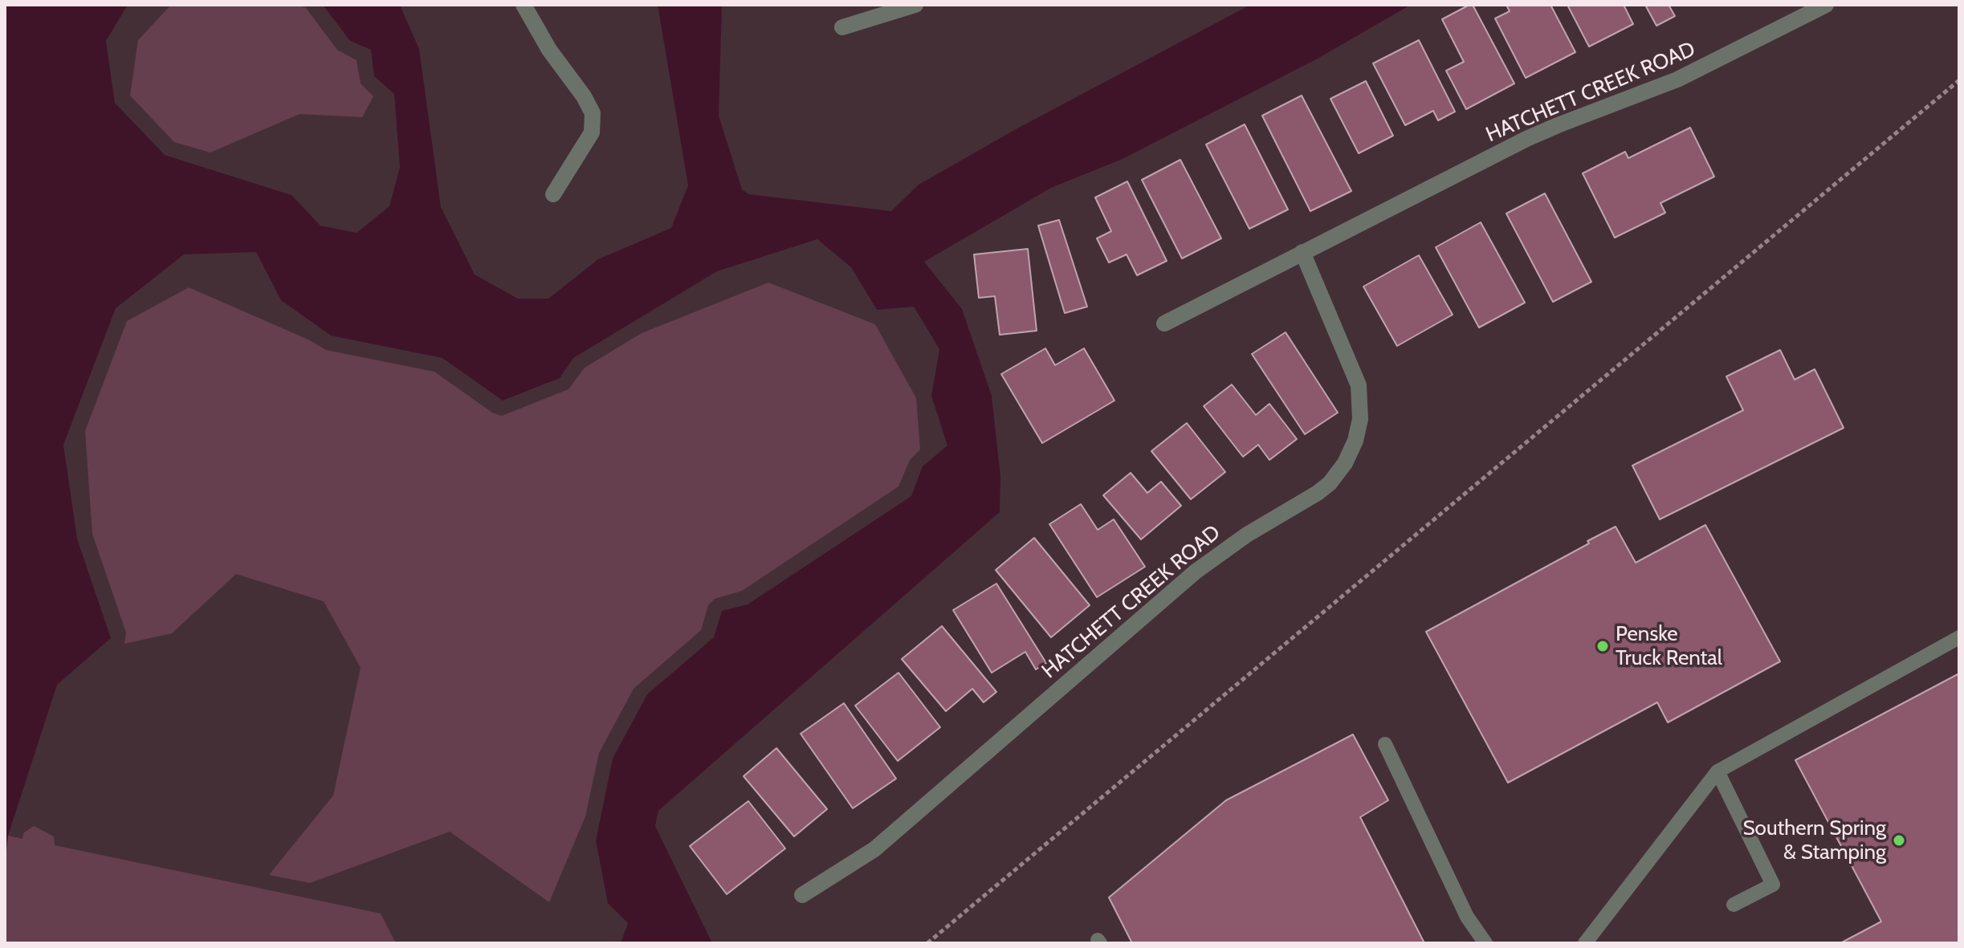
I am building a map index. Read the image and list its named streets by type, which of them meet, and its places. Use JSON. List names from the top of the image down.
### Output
{
  "streets": {
    "street": ["HATCHETT CREEK ROAD"]
  },
  "places": ["Penske Truck Rental", "Southern Spring & Stamping"]
}
